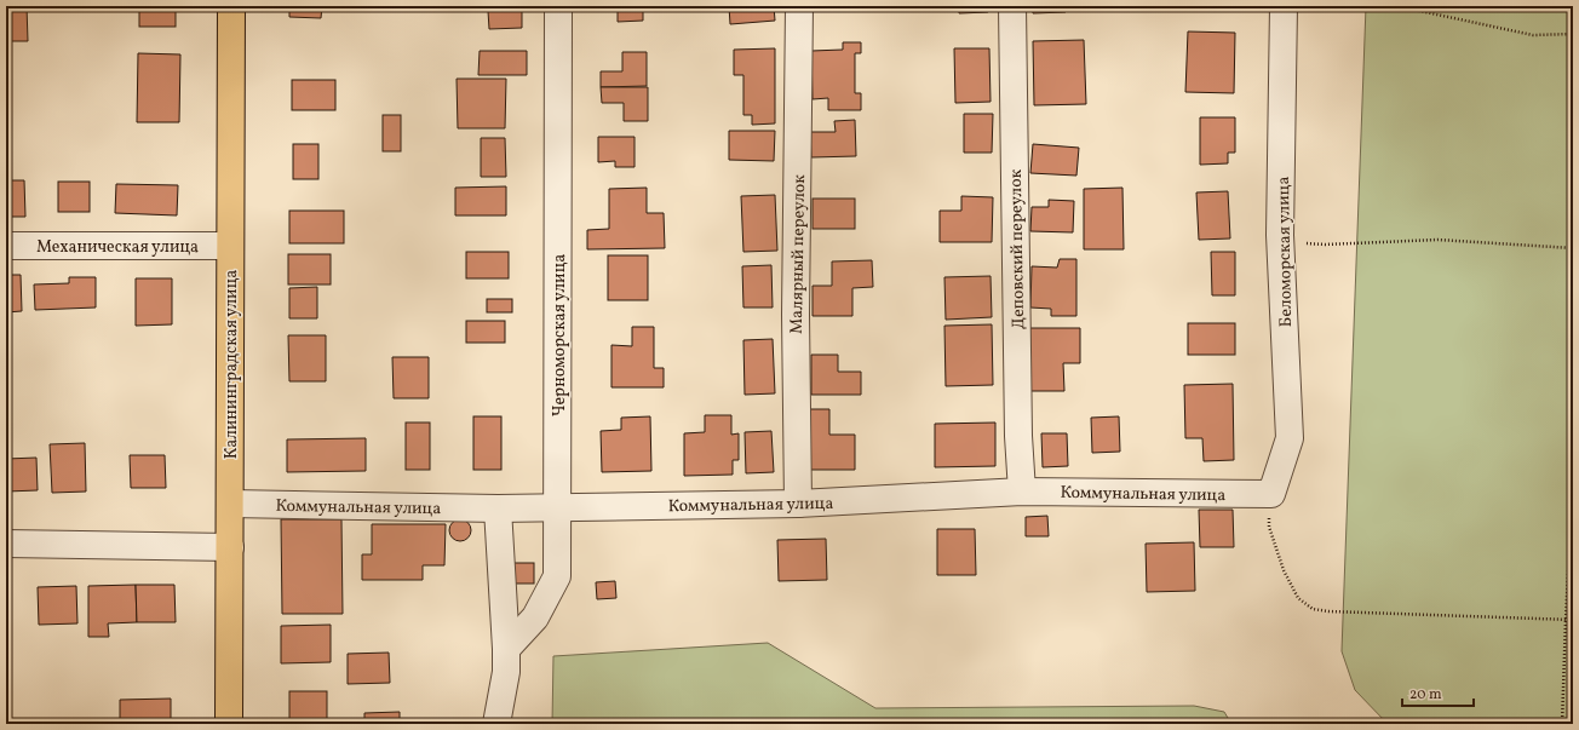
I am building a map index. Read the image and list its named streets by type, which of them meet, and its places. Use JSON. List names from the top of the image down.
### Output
{
  "streets": {
    "main road": ["Калининградская улица"],
    "street": [
      "Механическая улица",
      "Деповский переулок",
      "Беломорская улица",
      "Малярный переулок",
      "Черноморская улица",
      "Коммунальная улица"
    ]
  },
  "crossings": [
    ["Механическая улица", "Калининградская улица"],
    ["Деповский переулок", "Коммунальная улица"],
    ["Беломорская улица", "Коммунальная улица"],
    ["Малярный переулок", "Коммунальная улица"],
    ["Черноморская улица", "Коммунальная улица"],
    ["Калининградская улица", "Коммунальная улица"]
  ],
  "scale_bar": "20 m"
}
